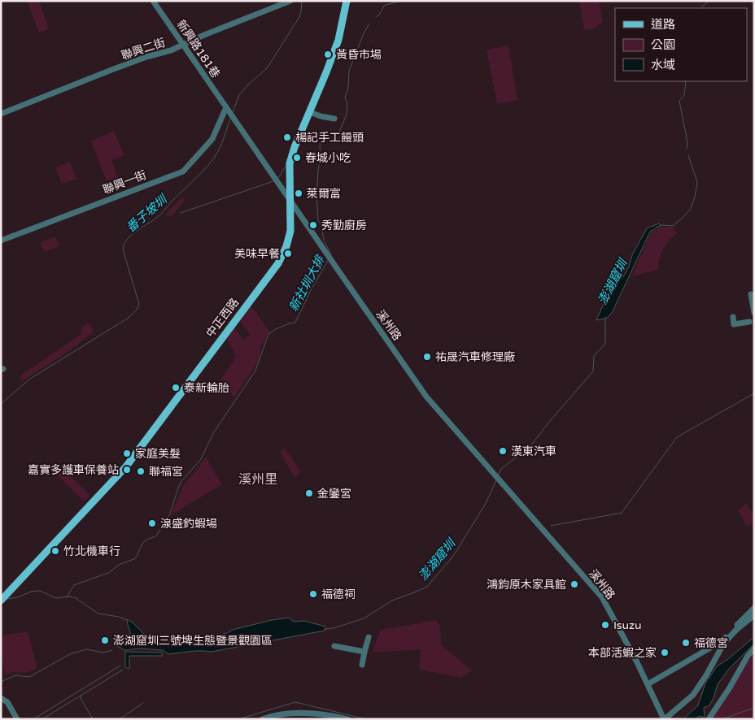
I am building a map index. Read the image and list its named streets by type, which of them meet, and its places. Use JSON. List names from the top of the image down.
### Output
{
  "streets": {
    "main road": ["中正西路"],
    "street": [
      "聯興二街",
      "新興路181巷",
      "聯興一街",
      "溪州路"
    ]
  },
  "crossings": [
    ["聯興二街", "新興路181巷"],
    ["新興路181巷", "聯興一街"],
    ["新興路181巷", "中正西路"],
    ["新興路181巷", "溪州路"],
    ["中正西路", "溪州路"]
  ],
  "districts": ["溪州里"],
  "water": ["番子坡圳", "澎湖窟圳", "新社圳大排"],
  "places": [
    "黃昏市場",
    "楊記手工饅頭",
    "春城小吃",
    "萊爾富",
    "秀勤廚房",
    "美味早餐",
    "祐晟汽車修理廠",
    "泰新輪胎",
    "漢東汽車",
    "家庭美髮",
    "嘉實多護車保養站",
    "聯福宮",
    "金鑾宮",
    "湶盛釣蝦場",
    "竹北機車行",
    "鴻鈞原木家具館",
    "福德祠",
    "Isuzu",
    "澎湖窟圳三號埤生態暨景觀園區",
    "福德宮",
    "本部活蝦之家"
  ],
  "legend": ["道路", "公園", "水域"]
}
